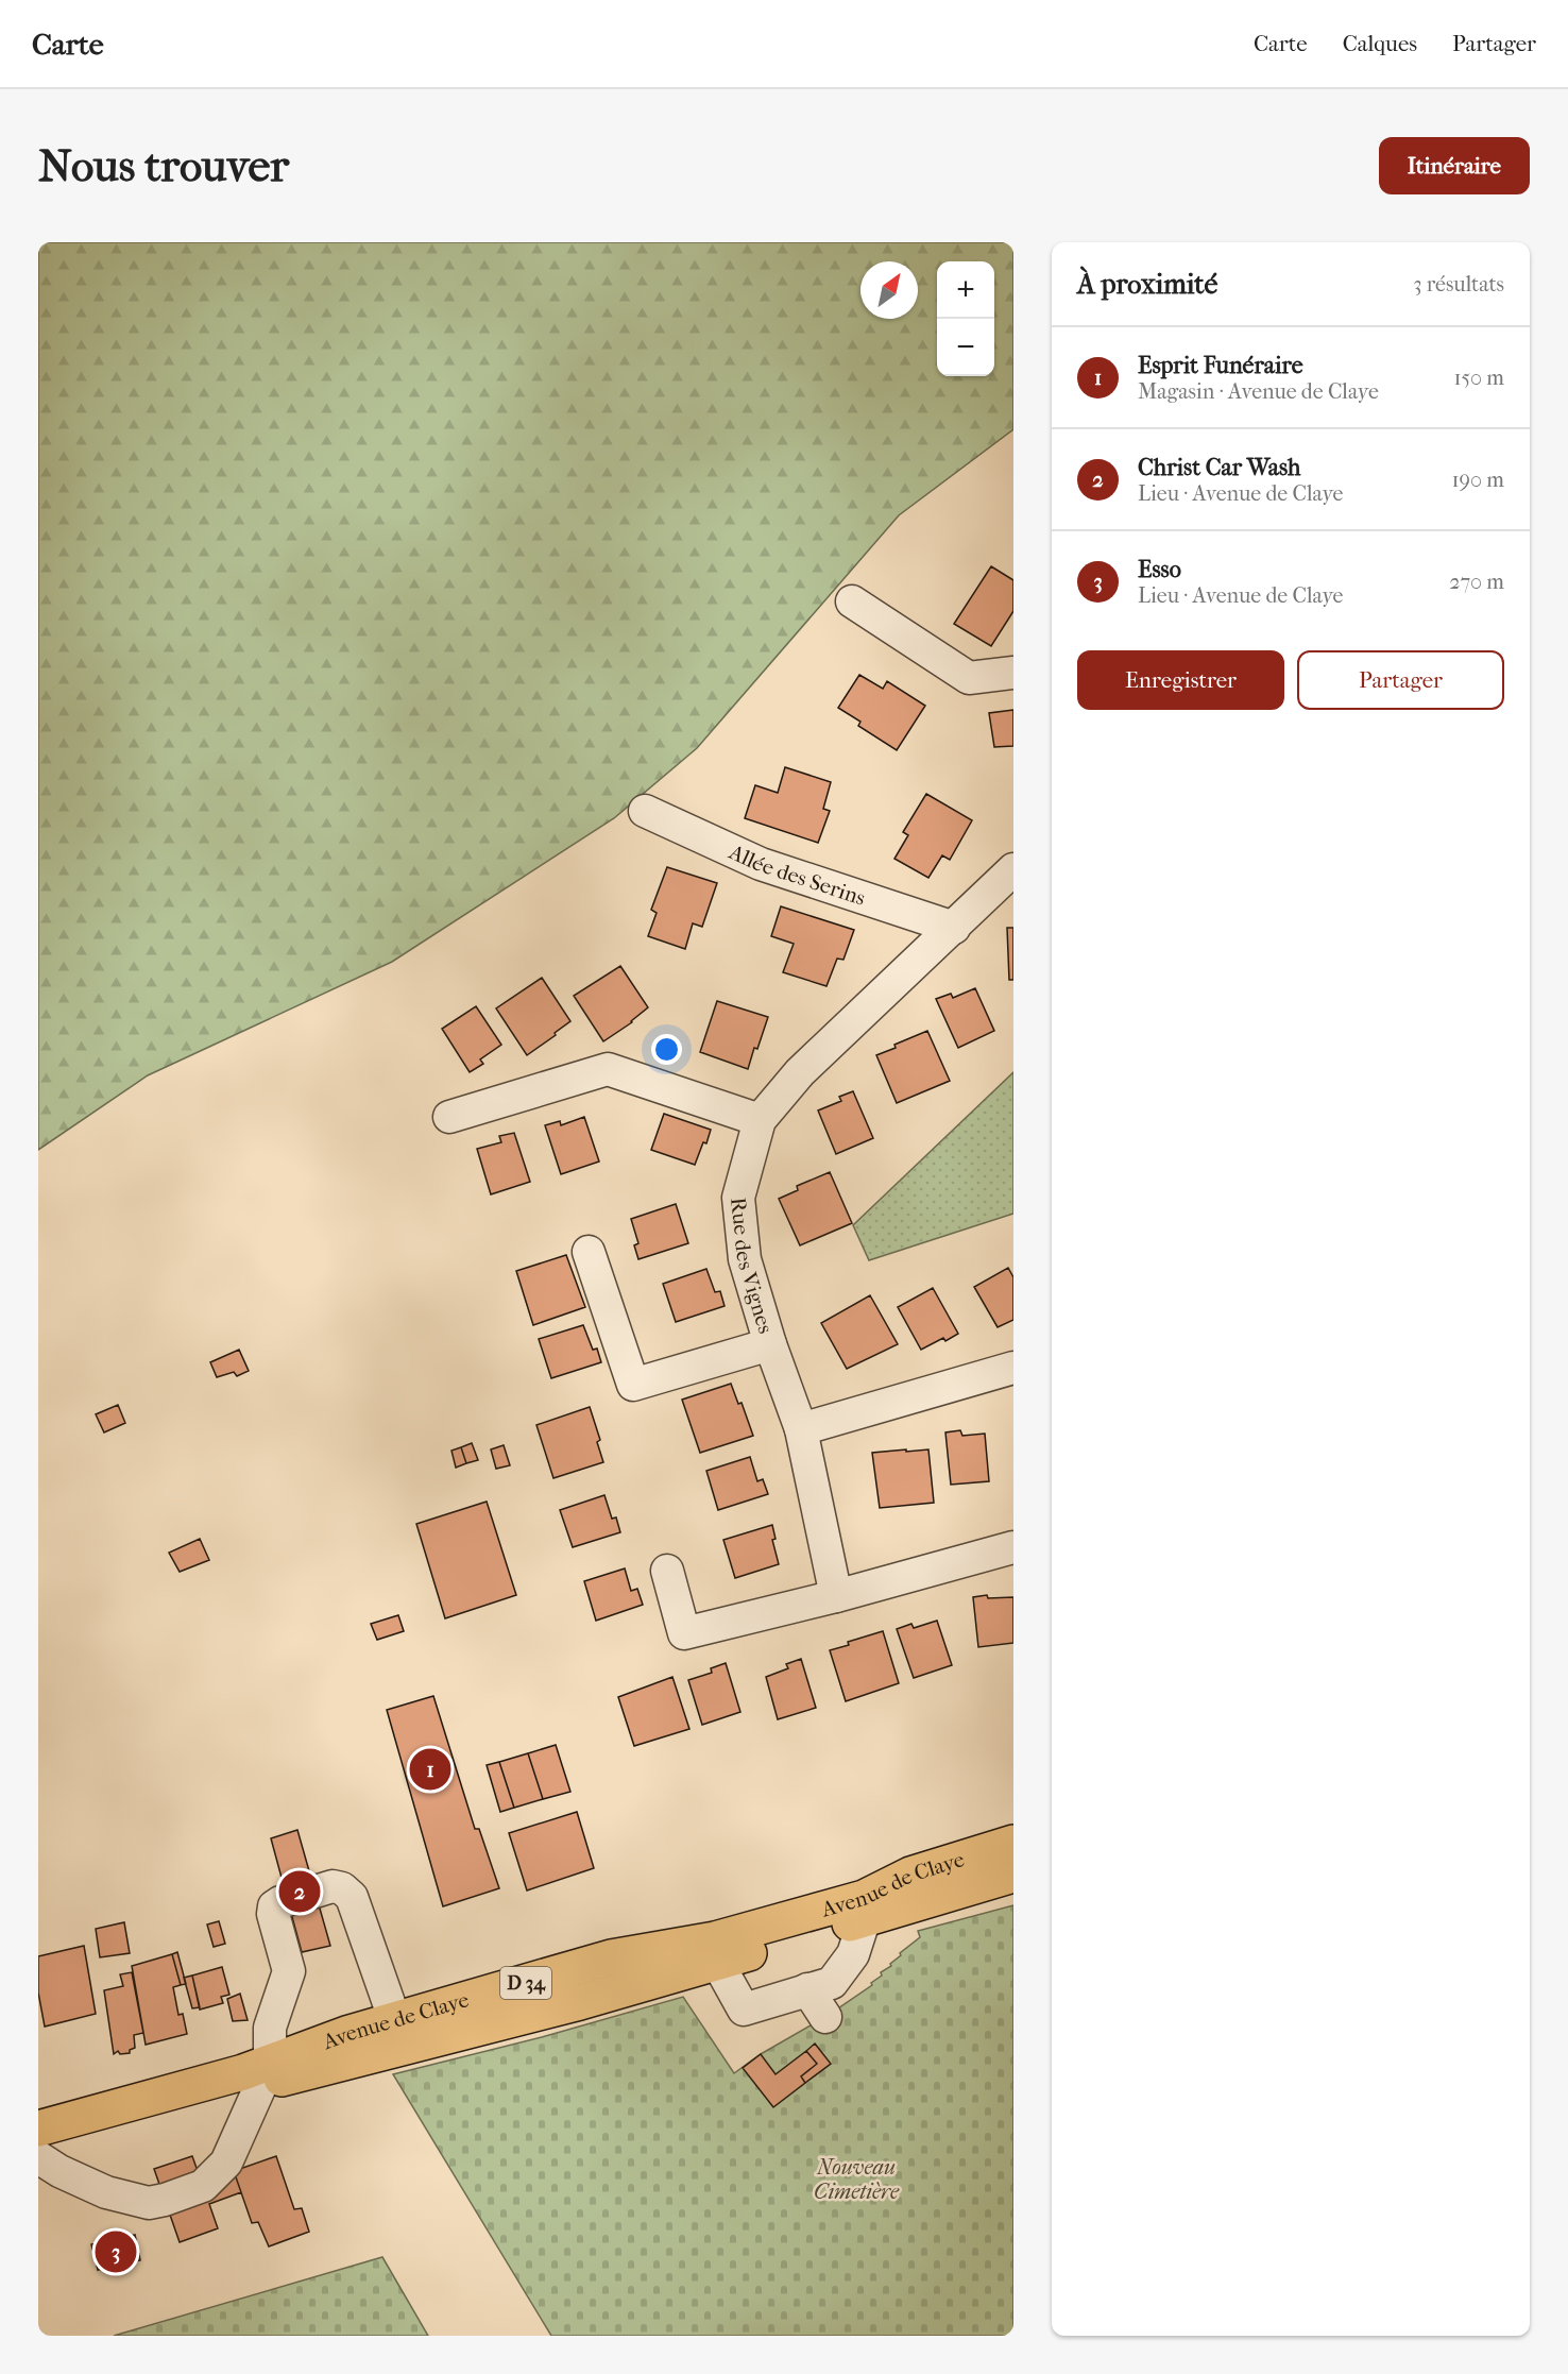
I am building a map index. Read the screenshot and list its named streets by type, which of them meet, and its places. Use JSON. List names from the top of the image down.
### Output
{
  "streets": {
    "main road": ["Avenue de Claye", "D 34"],
    "street": ["Allée des Serins", "Rue des Vignes"]
  },
  "crossings": [
    ["Allée des Serins", "Rue des Vignes"]
  ],
  "parks": ["Nouveau Cimetière"],
  "north": "top right",
  "page": {
    "header": "Carte",
    "nav": ["Carte", "Calques", "Partager"],
    "buttons": [
      "Itinéraire",
      ["Enregistrer", "Partager"]
    ],
    "title": "Nous trouver",
    "heading": ["À proximité", "3 résultats"],
    "map_buttons": ["+", "−"],
    "list": [
      {
        "mark": "1",
        "name": "Esprit Funéraire",
        "note": "Magasin · Avenue de Claye",
        "value": "150 m"
      },
      {
        "mark": "2",
        "name": "Christ Car Wash",
        "note": "Lieu · Avenue de Claye",
        "value": "190 m"
      },
      {
        "mark": "3",
        "name": "Esso",
        "note": "Lieu · Avenue de Claye",
        "value": "270 m"
      }
    ],
    "pins": ["1", "2", "3"]
  }
}
